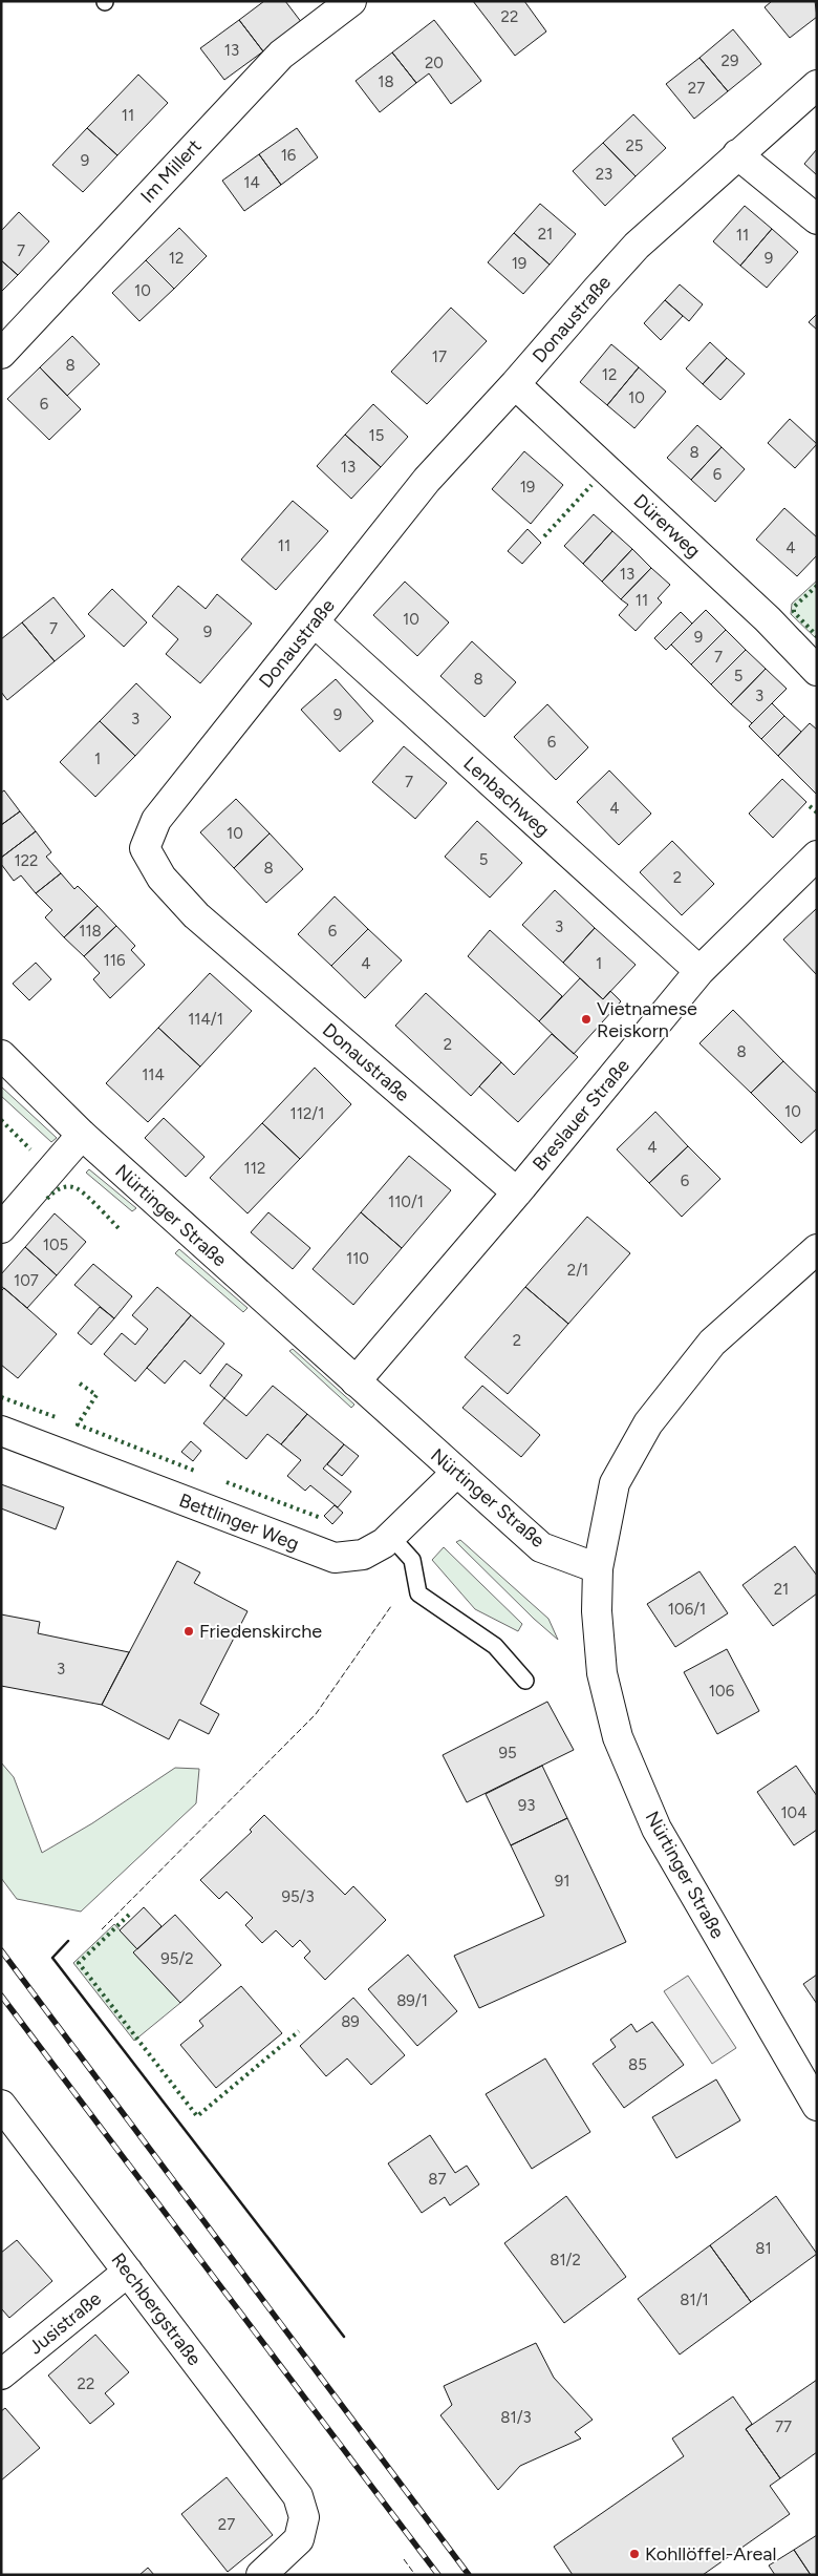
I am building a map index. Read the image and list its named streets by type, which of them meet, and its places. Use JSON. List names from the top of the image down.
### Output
{
  "streets": {
    "street": [
      "Im Millert",
      "Donaustraße",
      "Dürerweg",
      "Lenbachweg",
      "Breslauer Straße",
      "Nürtinger Straße",
      "Bettlinger Weg",
      "Rechbergstraße",
      "Jusistraße"
    ]
  },
  "crossings": [
    ["Donaustraße", "Dürerweg"],
    ["Donaustraße", "Lenbachweg"],
    ["Donaustraße", "Breslauer Straße"],
    ["Lenbachweg", "Breslauer Straße"],
    ["Breslauer Straße", "Nürtinger Straße"],
    ["Nürtinger Straße", "Bettlinger Weg"],
    ["Rechbergstraße", "Jusistraße"]
  ],
  "places": ["Vietnamese Reiskorn", "Friedenskirche", "Kohllöffel-Areal"],
  "house_numbers": [
    "22",
    "13",
    "29",
    "20",
    "18",
    "27",
    "11",
    "25",
    "16",
    "9",
    "23",
    "14",
    "21",
    "11",
    "7",
    "12",
    "9",
    "19",
    "10",
    "17",
    "8",
    "12",
    "10",
    "6",
    "15",
    "8",
    "13",
    "6",
    "19",
    "11",
    "4",
    "13",
    "11",
    "10",
    "7",
    "9",
    "9",
    "7",
    "5",
    "8",
    "3",
    "9",
    "3",
    "6",
    "1",
    "7",
    "4",
    "10",
    "5",
    "122",
    "8",
    "2",
    "3",
    "118",
    "6",
    "116",
    "4",
    "1",
    "114/1",
    "2",
    "8",
    "114",
    "10",
    "112/1",
    "4",
    "112",
    "6",
    "110/1",
    "105",
    "110",
    "2/1",
    "107",
    "2",
    "21",
    "106/1",
    "3",
    "106",
    "95",
    "93",
    "104",
    "91",
    "95/3",
    "95/2",
    "89/1",
    "89",
    "85",
    "87",
    "81",
    "81/2",
    "81/1",
    "22",
    "81/3",
    "77",
    "27"
  ]
}
